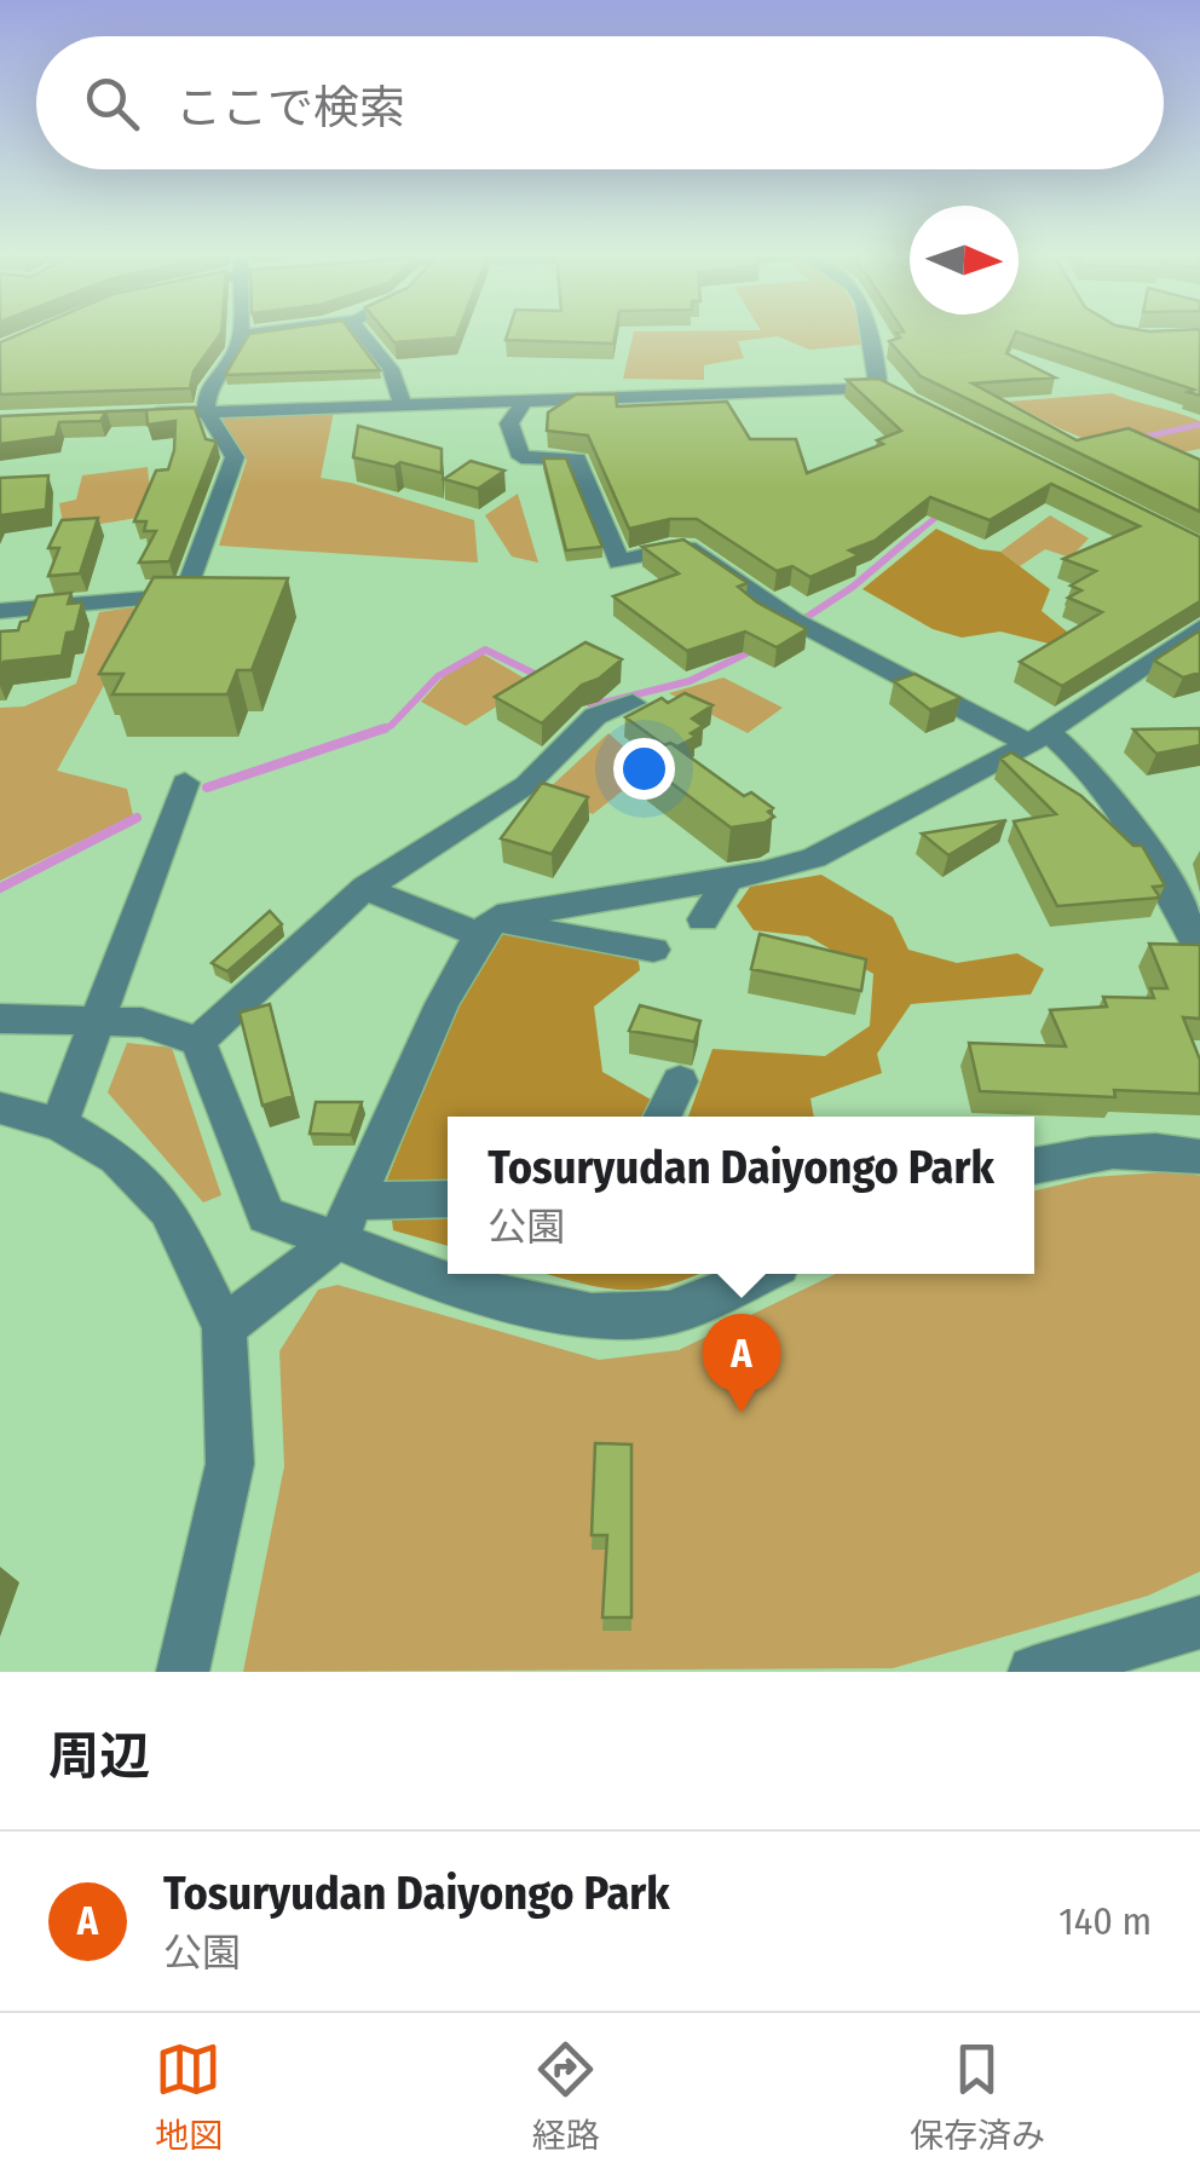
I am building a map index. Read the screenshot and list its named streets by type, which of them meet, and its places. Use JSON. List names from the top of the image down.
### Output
{
  "north": "right",
  "page": {
    "search": "ここで検索",
    "popup": ["Tosuryudan Daiyongo Park", "公園"],
    "pins": "A",
    "heading": "周辺",
    "list": [
      {
        "mark": "A",
        "name": "Tosuryudan Daiyongo Park",
        "note": "公園",
        "value": "140 m"
      }
    ],
    "nav": ["地図", "経路", "保存済み"]
  }
}
